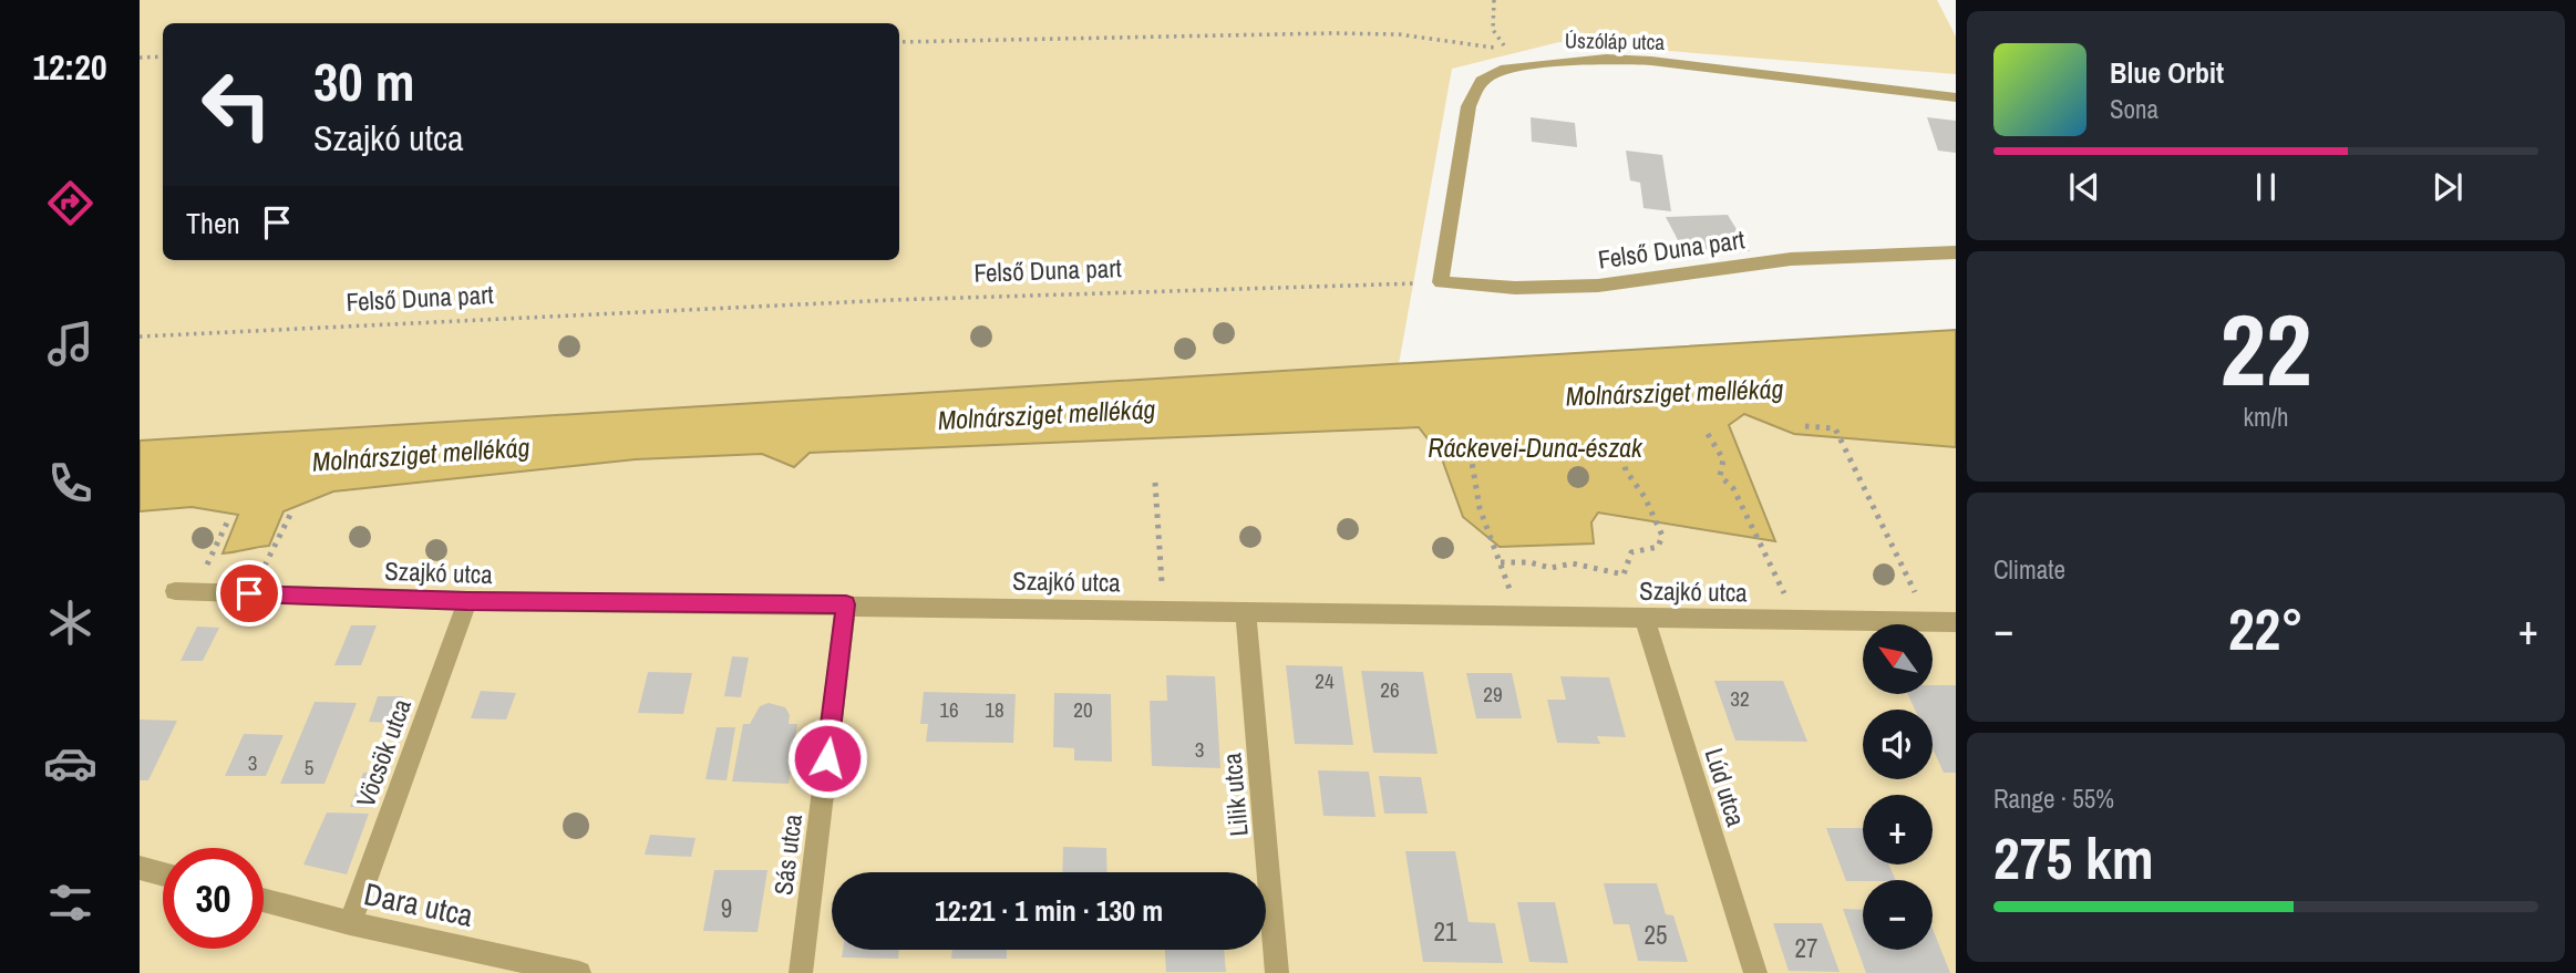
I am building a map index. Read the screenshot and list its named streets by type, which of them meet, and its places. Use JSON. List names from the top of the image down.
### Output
{
  "streets": {
    "street": [
      "Úszóláp utca",
      "Felső Duna part",
      "Szajkó utca",
      "Vöcsök utca",
      "Lúd utca",
      "Lilik utca",
      "Sás utca",
      "Dara utca"
    ]
  },
  "crossings": [
    ["Úszóláp utca", "Felső Duna part"],
    ["Szajkó utca", "Vöcsök utca"],
    ["Szajkó utca", "Lúd utca"],
    ["Szajkó utca", "Lilik utca"],
    ["Szajkó utca", "Sás utca"],
    ["Vöcsök utca", "Dara utca"]
  ],
  "water": ["Molnársziget mellékág", "Ráckevei-Duna-észak"],
  "house_numbers": [
    "24",
    "26",
    "29",
    "32",
    "16",
    "18",
    "20",
    "3",
    "3",
    "5",
    "9",
    "21",
    "25",
    "27"
  ],
  "north": "top left",
  "page": {
    "tabs": "12:20",
    "turn": ["30 m", "Szajkó utca"],
    "song": ["Blue Orbit", "Sona"],
    "then": "Then",
    "tile": [
      ["22", "km/h"],
      "Climate",
      ["Range · 55%", "275 km"]
    ],
    "heat": ["−", "22°", "+"],
    "map_buttons": ["+", "−"],
    "limit": "30",
    "trip": "12:21 · 1 min · 130 m"
  }
}
